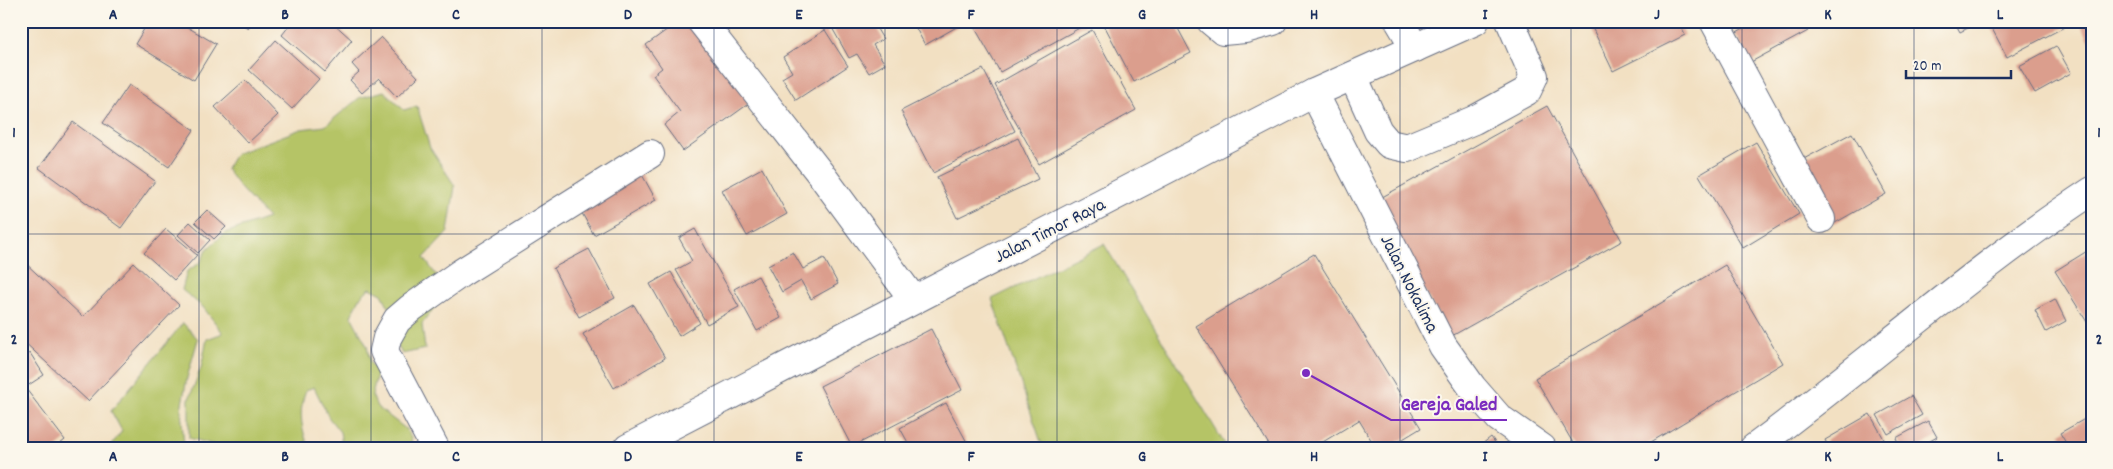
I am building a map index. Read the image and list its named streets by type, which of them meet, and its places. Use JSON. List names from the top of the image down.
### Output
{
  "streets": {
    "main road": ["Jalan Timor Raya", "Jalan Nokalima"]
  },
  "crossings": [
    ["Jalan Timor Raya", "Jalan Nokalima"]
  ],
  "places": ["Gereja Galed"],
  "scale_bar": "20 m",
  "grid": {
    "columns": [
      "A",
      "B",
      "C",
      "D",
      "E",
      "F",
      "G",
      "H",
      "I",
      "J",
      "K",
      "L"
    ],
    "rows": ["1", "2"]
  }
}
